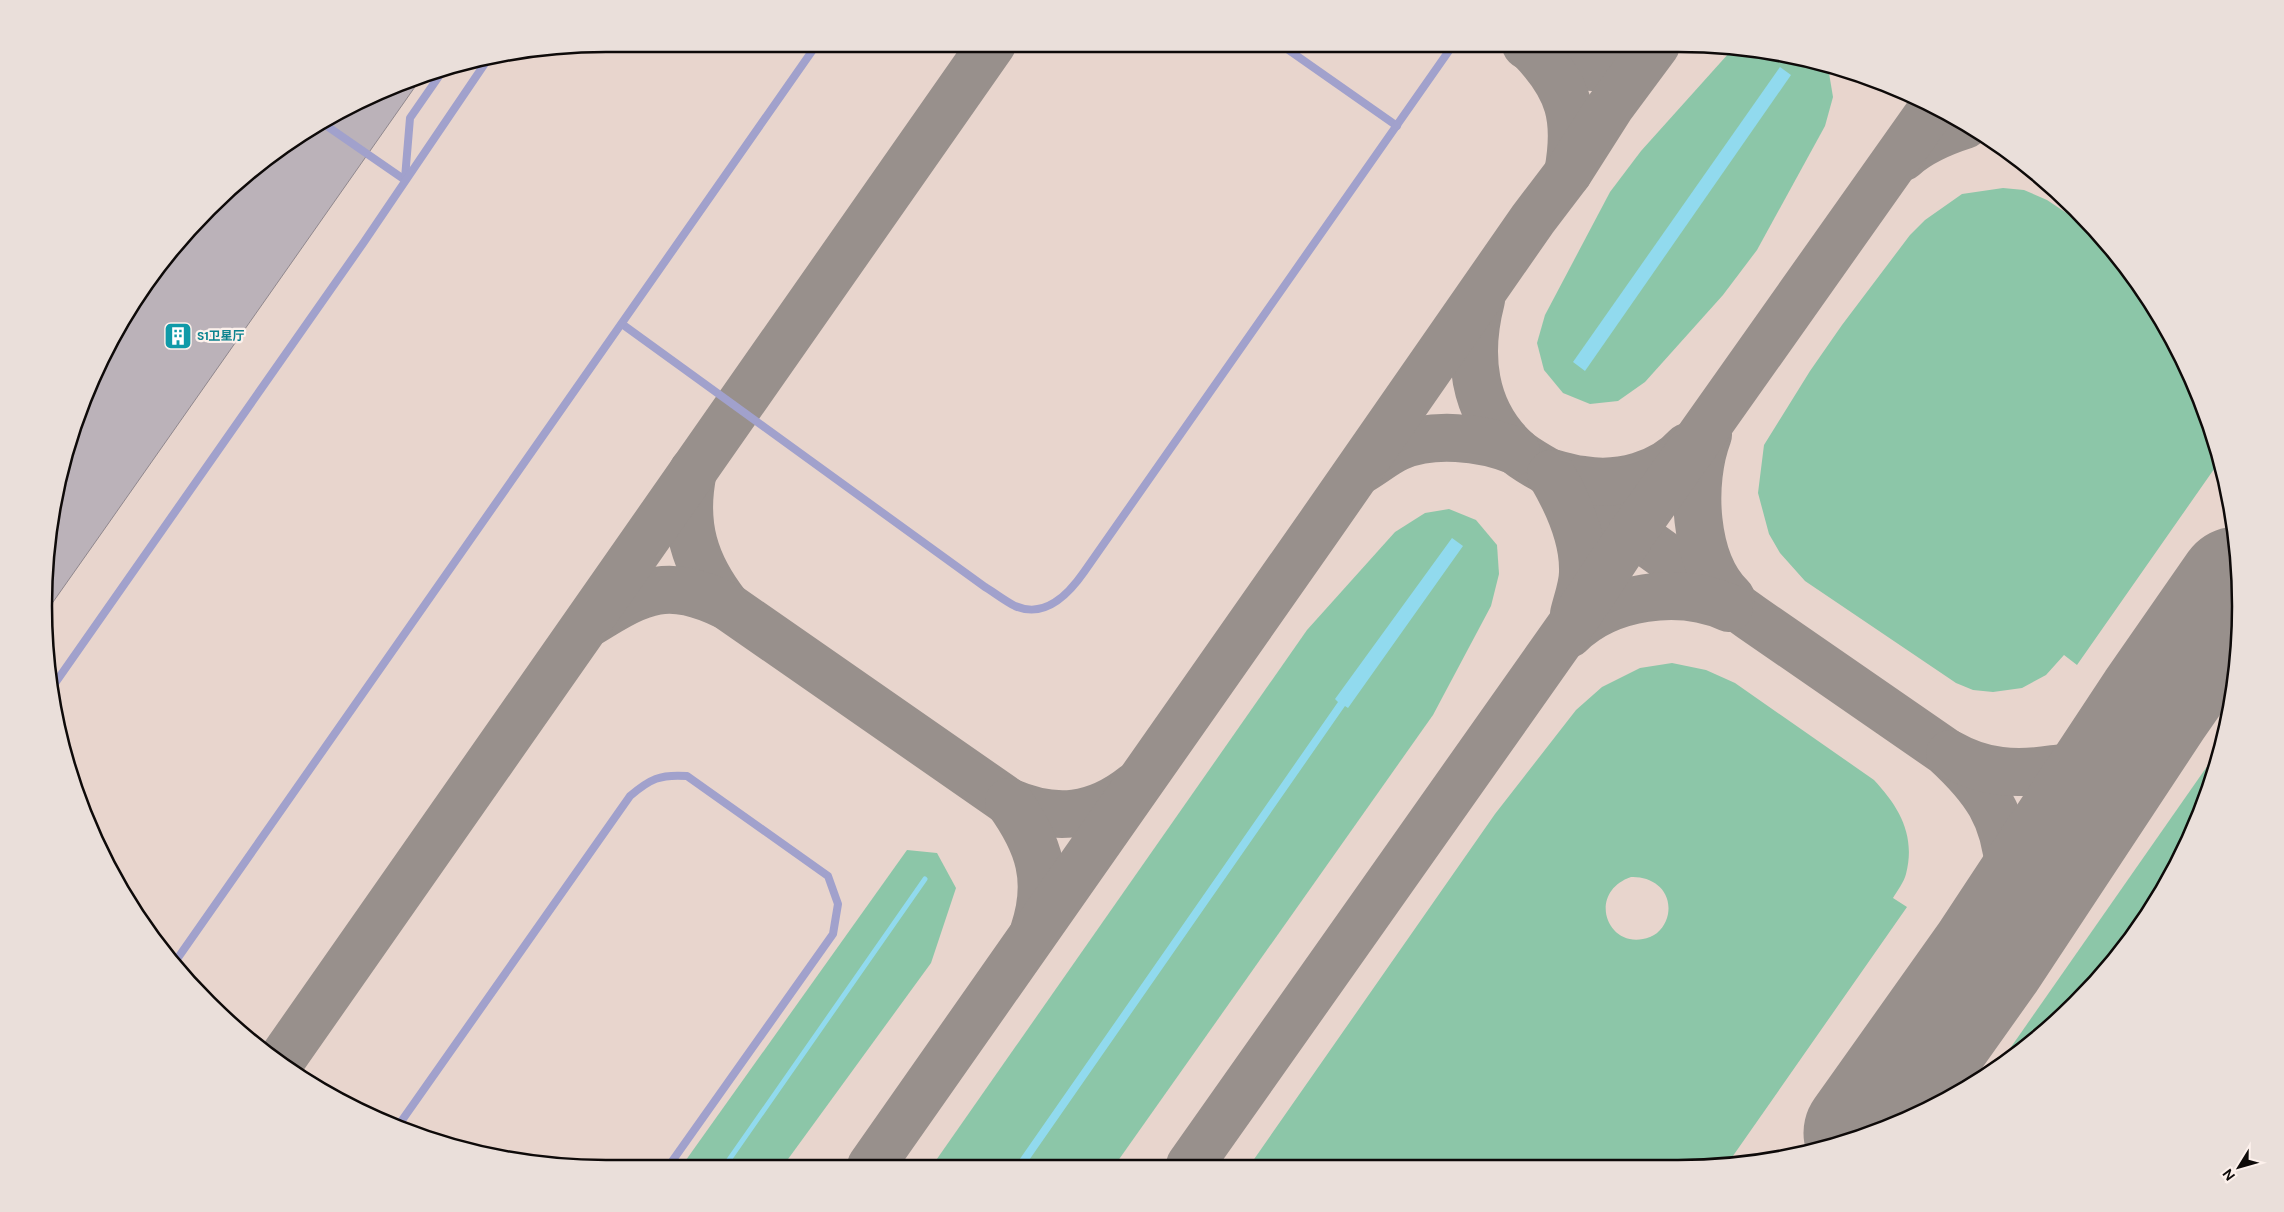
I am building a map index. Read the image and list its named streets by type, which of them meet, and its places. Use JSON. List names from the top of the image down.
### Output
{
  "places": {
    "building": ["S1卫星厅"]
  },
  "north": "bottom left"
}
